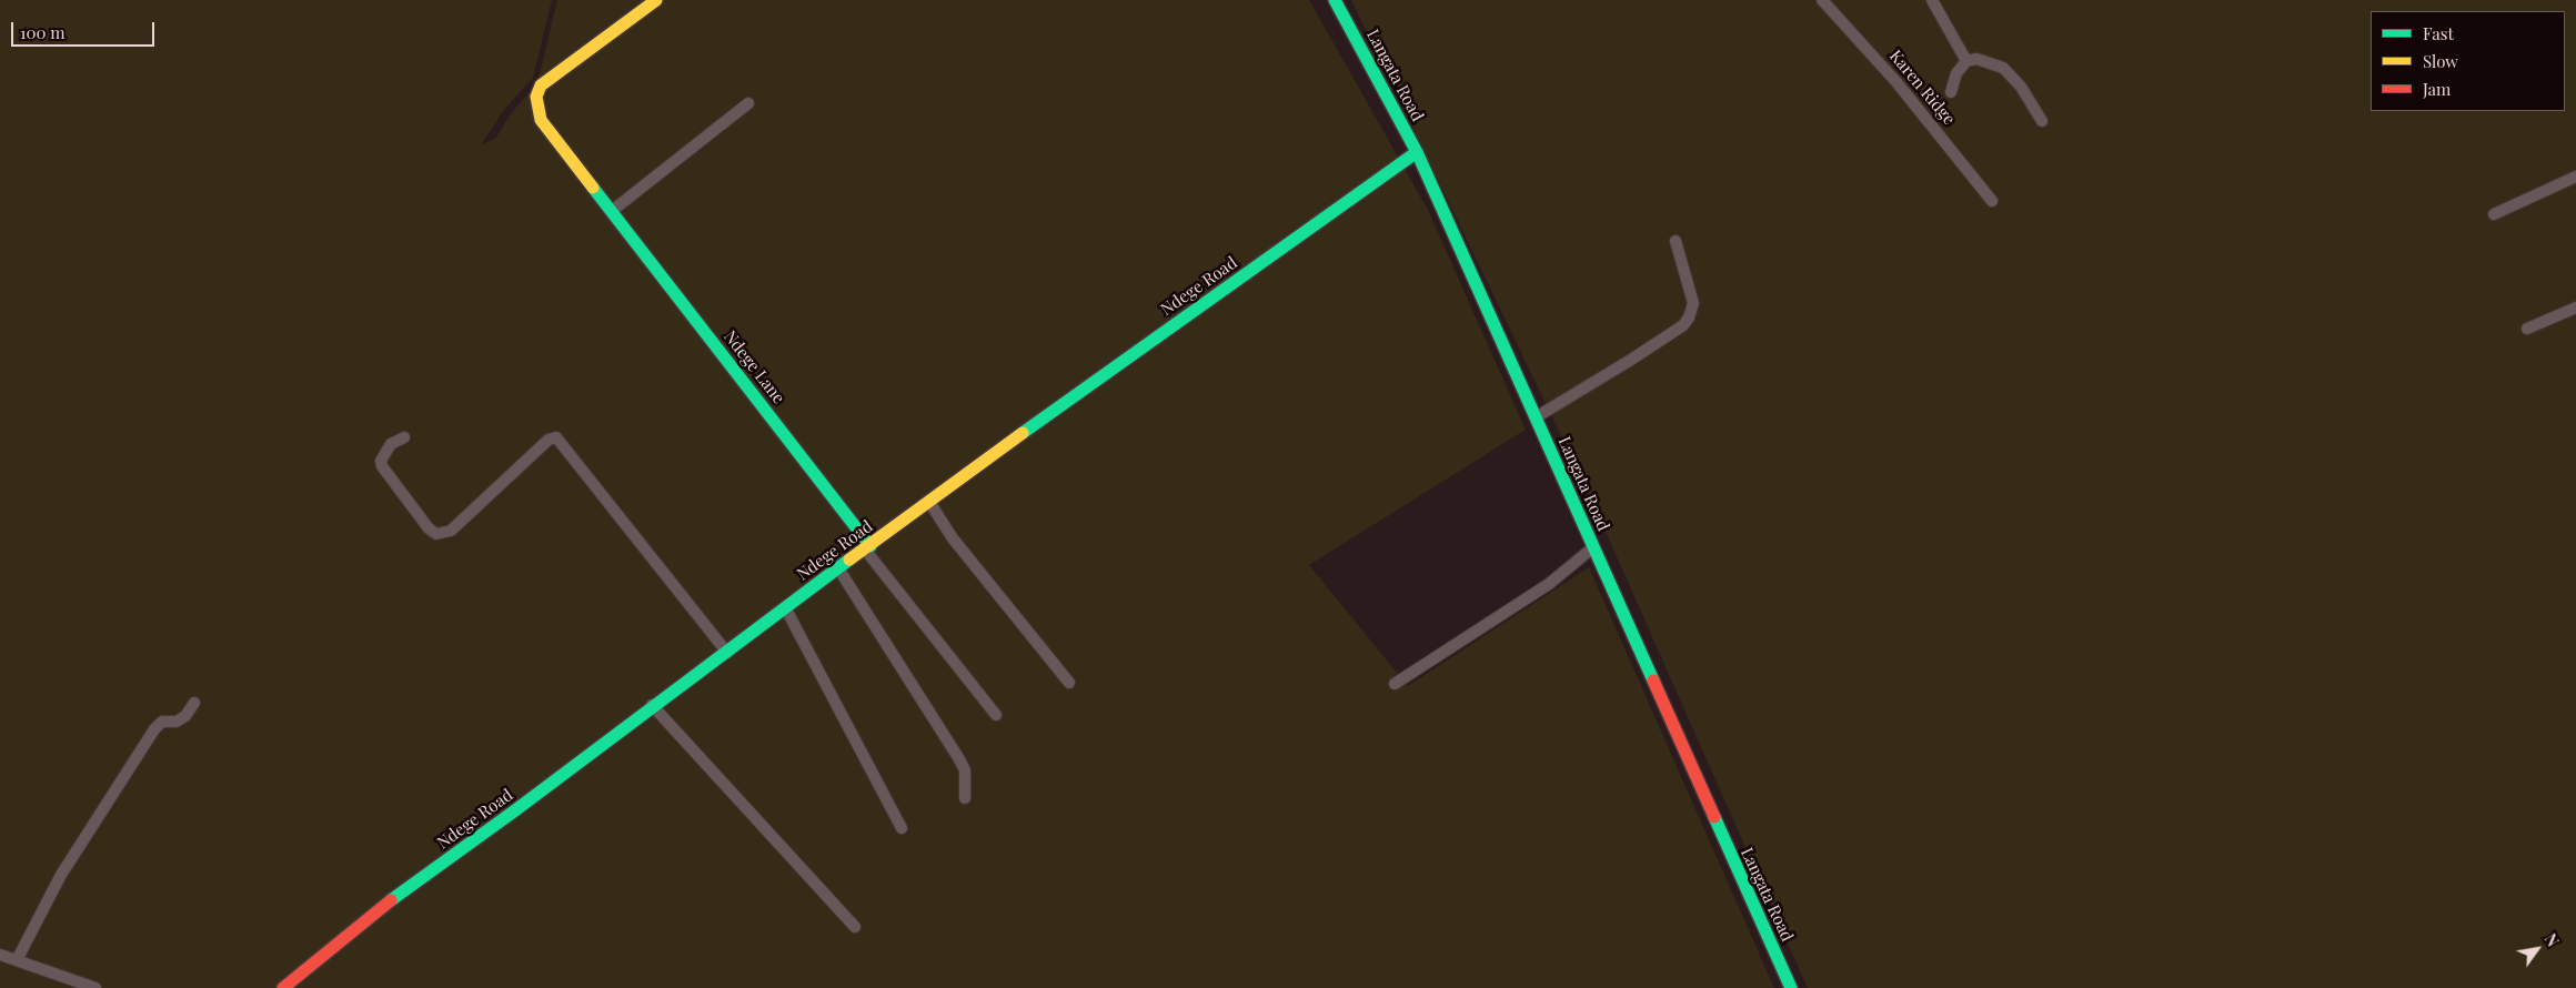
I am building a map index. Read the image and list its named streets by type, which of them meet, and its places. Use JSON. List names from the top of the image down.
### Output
{
  "streets": {
    "street": [
      "Langata Road",
      "Karen Ridge",
      "Ndege Road",
      "Ndege Lane"
    ]
  },
  "crossings": [
    ["Langata Road", "Ndege Road"],
    ["Ndege Road", "Ndege Lane"]
  ],
  "legend": ["Fast", "Slow", "Jam"],
  "scale_bar": "100 m",
  "north": "top right"
}
